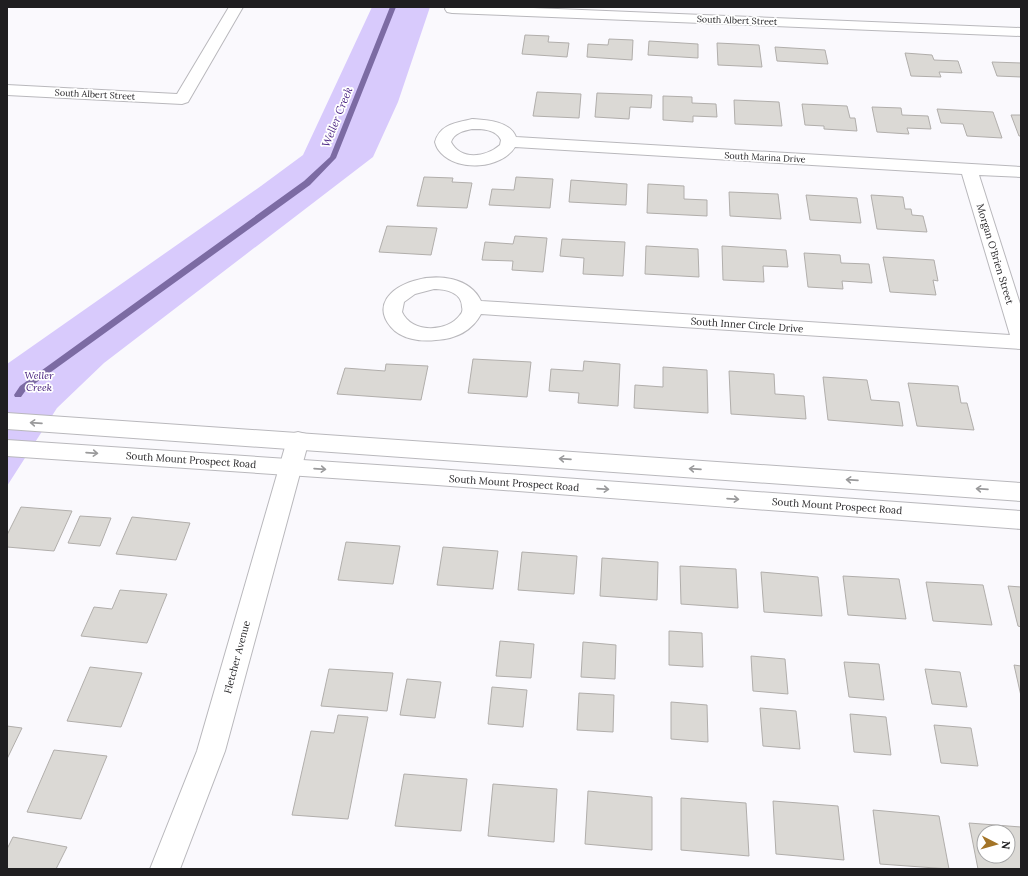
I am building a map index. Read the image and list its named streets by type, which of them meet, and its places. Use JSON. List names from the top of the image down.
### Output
{
  "streets": {
    "street": [
      "South Albert Street",
      "South Marina Drive",
      "Morgan O'Brien Street",
      "South Inner Circle Drive",
      "South Mount Prospect Road",
      "Fletcher Avenue"
    ]
  },
  "crossings": [
    ["South Marina Drive", "Morgan O'Brien Street"],
    ["Morgan O'Brien Street", "South Inner Circle Drive"],
    ["South Mount Prospect Road", "Fletcher Avenue"]
  ],
  "water": ["Weller Creek"],
  "parks": ["Weller Creek"],
  "north": "right"
}
